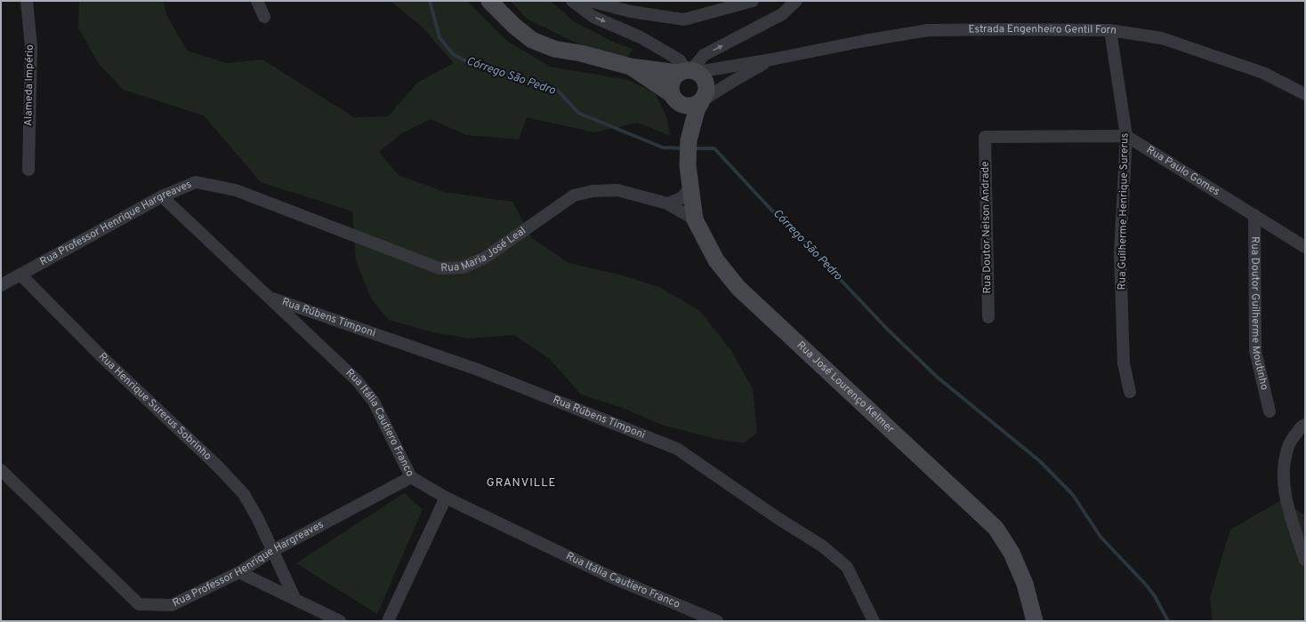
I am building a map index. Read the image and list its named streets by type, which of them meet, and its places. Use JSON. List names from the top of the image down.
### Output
{
  "streets": {
    "main road": ["Estrada Engenheiro Gentil Forn", "Rua José Lourenço Kelmer"],
    "street": [
      "Alameda Império",
      "Rua Paulo Gomes",
      "Rua Guilherme Henrique Surerus",
      "Rua Professor Henrique Hargreaves",
      "Rua Doutor Nelson Andrade",
      "Rua Maria José Leal",
      "Rua Doutor Guilherme Moutinho",
      "Rua Rúbens Timponi",
      "Rua Henrique Surerus Sobrinho",
      "Rua Itália Cautiero Franco"
    ]
  },
  "crossings": [
    ["Estrada Engenheiro Gentil Forn", "Rua Guilherme Henrique Surerus"],
    ["Estrada Engenheiro Gentil Forn", "Rua José Lourenço Kelmer"],
    ["Rua Paulo Gomes", "Rua Guilherme Henrique Surerus"],
    ["Rua Paulo Gomes", "Rua Doutor Nelson Andrade"],
    ["Rua Paulo Gomes", "Rua Doutor Guilherme Moutinho"],
    ["Rua Guilherme Henrique Surerus", "Rua Doutor Nelson Andrade"],
    ["Rua Professor Henrique Hargreaves", "Rua Maria José Leal"],
    ["Rua Professor Henrique Hargreaves", "Rua Henrique Surerus Sobrinho"],
    ["Rua Professor Henrique Hargreaves", "Rua Itália Cautiero Franco"],
    ["Rua Maria José Leal", "Rua José Lourenço Kelmer"],
    ["Rua Rúbens Timponi", "Rua Itália Cautiero Franco"]
  ],
  "districts": ["GRANVILLE"],
  "water": ["Córrego São Pedro"]
}
